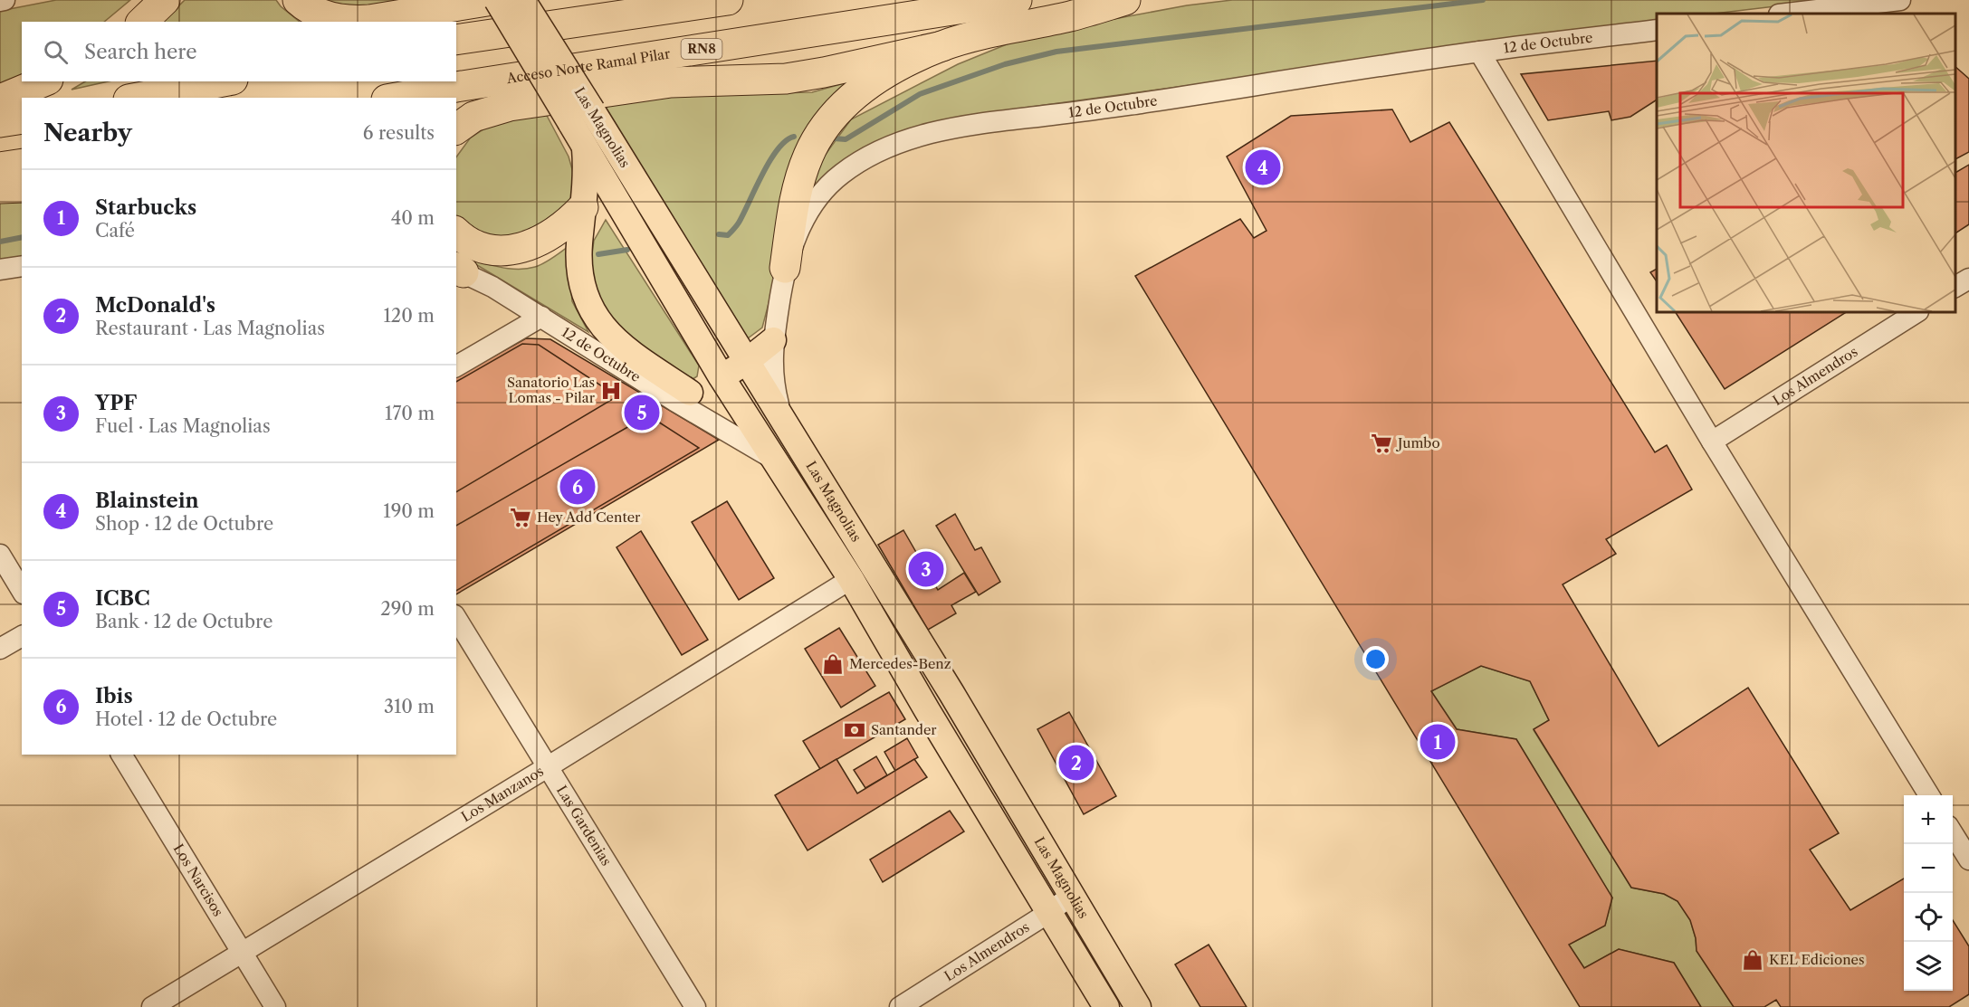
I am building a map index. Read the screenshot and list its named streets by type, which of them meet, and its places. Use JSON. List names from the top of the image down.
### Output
{
  "streets": {
    "highway": ["RN8", "Acceso Norte Ramal Pilar"],
    "main road": ["Las Magnolias"],
    "street": [
      "12 de Octubre",
      "Los Almendros",
      "Los Manzanos",
      "Las Gardenias",
      "Los Narcisos"
    ]
  },
  "crossings": [
    ["12 de Octubre", "Las Magnolias"],
    ["Las Magnolias", "Los Almendros"],
    ["Las Magnolias", "Los Manzanos"],
    ["Los Manzanos", "Las Gardenias"],
    ["Los Manzanos", "Los Narcisos"]
  ],
  "places": {
    "hospital": ["Sanatorio Las Lomas - Pilar"],
    "supermarket": ["Jumbo", "Hey Add Center"],
    "shop": ["Mercedes-Benz", "KEL Ediciones"],
    "bank": ["Santander"]
  },
  "page": {
    "search": "Search here",
    "heading": ["Nearby", "6 results"],
    "pins": [
      "4",
      "5",
      "6",
      "3",
      "1",
      "2"
    ],
    "list": [
      {
        "mark": "1",
        "name": "Starbucks",
        "note": "Café",
        "value": "40 m"
      },
      {
        "mark": "2",
        "name": "McDonald's",
        "note": "Restaurant · Las Magnolias",
        "value": "120 m"
      },
      {
        "mark": "3",
        "name": "YPF",
        "note": "Fuel · Las Magnolias",
        "value": "170 m"
      },
      {
        "mark": "4",
        "name": "Blainstein",
        "note": "Shop · 12 de Octubre",
        "value": "190 m"
      },
      {
        "mark": "5",
        "name": "ICBC",
        "note": "Bank · 12 de Octubre",
        "value": "290 m"
      },
      {
        "mark": "6",
        "name": "Ibis",
        "note": "Hotel · 12 de Octubre",
        "value": "310 m"
      }
    ],
    "map_buttons": ["+", "−"]
  }
}
